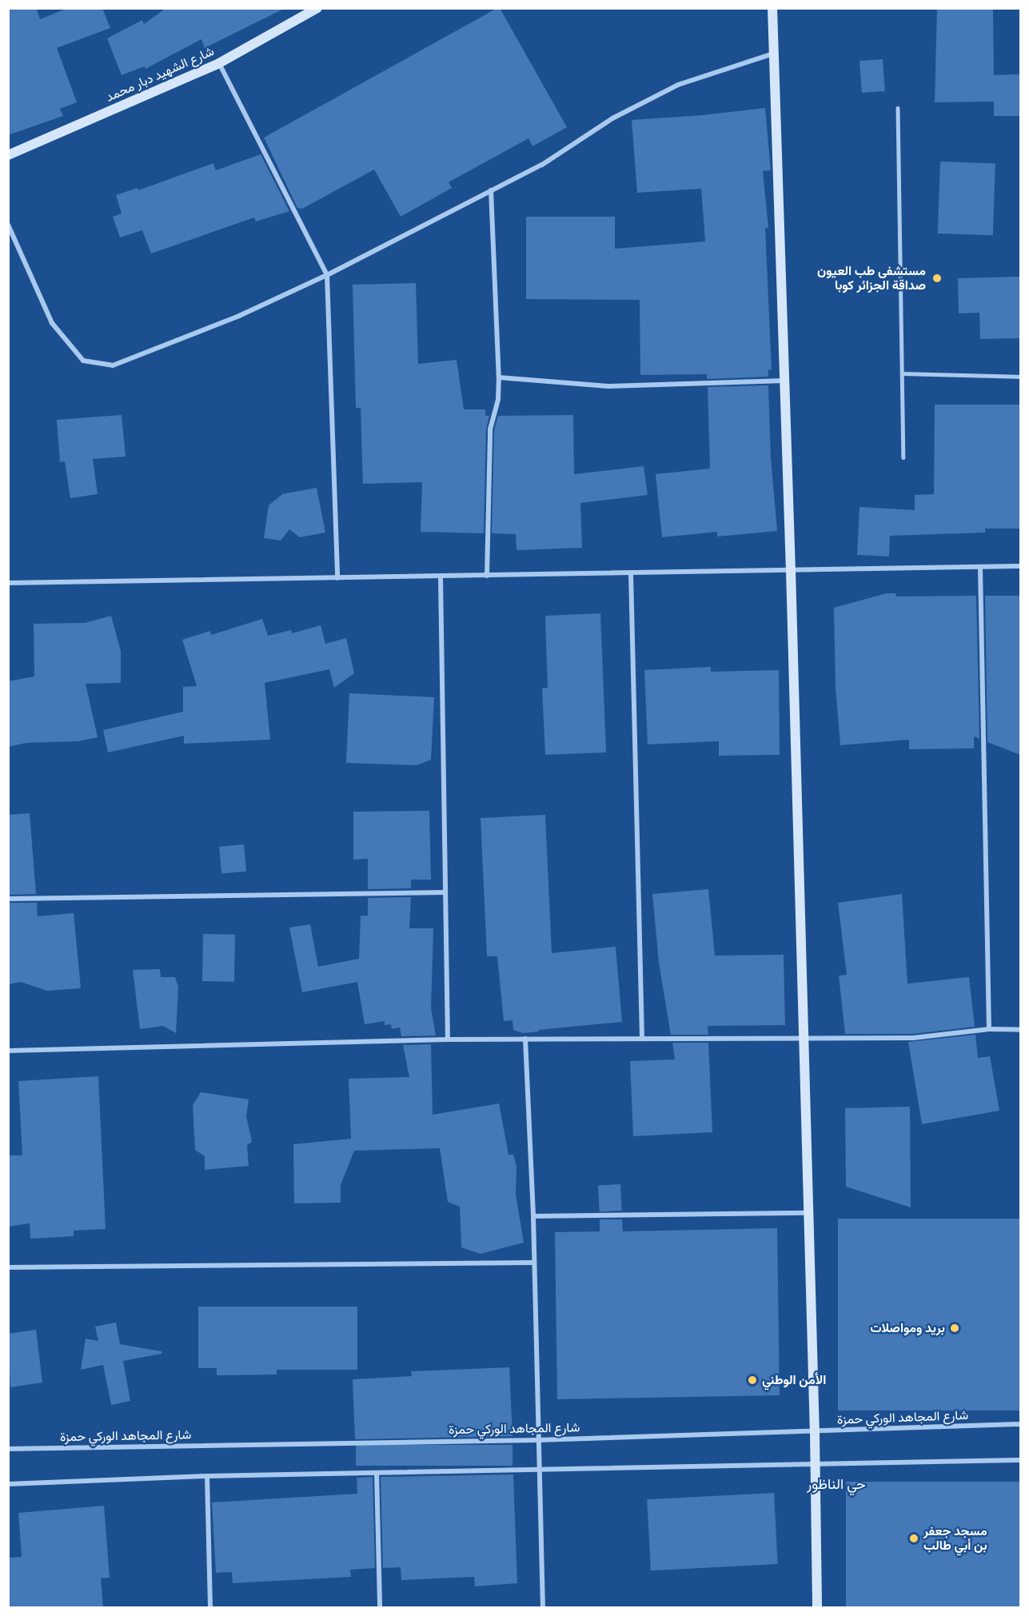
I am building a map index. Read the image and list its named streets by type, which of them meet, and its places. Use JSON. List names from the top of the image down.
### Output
{
  "streets": {
    "street": ["شارع الشهيد دبار محمد", "شارع المجاهد الوركي حمزة"]
  },
  "districts": ["حي الناظور"],
  "places": [
    "مستشفى طب العيون صداقة الجزائر كوبا",
    "بريد ومواصلات",
    "الأمن الوطني",
    "مسجد جعفر بن أبي طالب"
  ]
}
